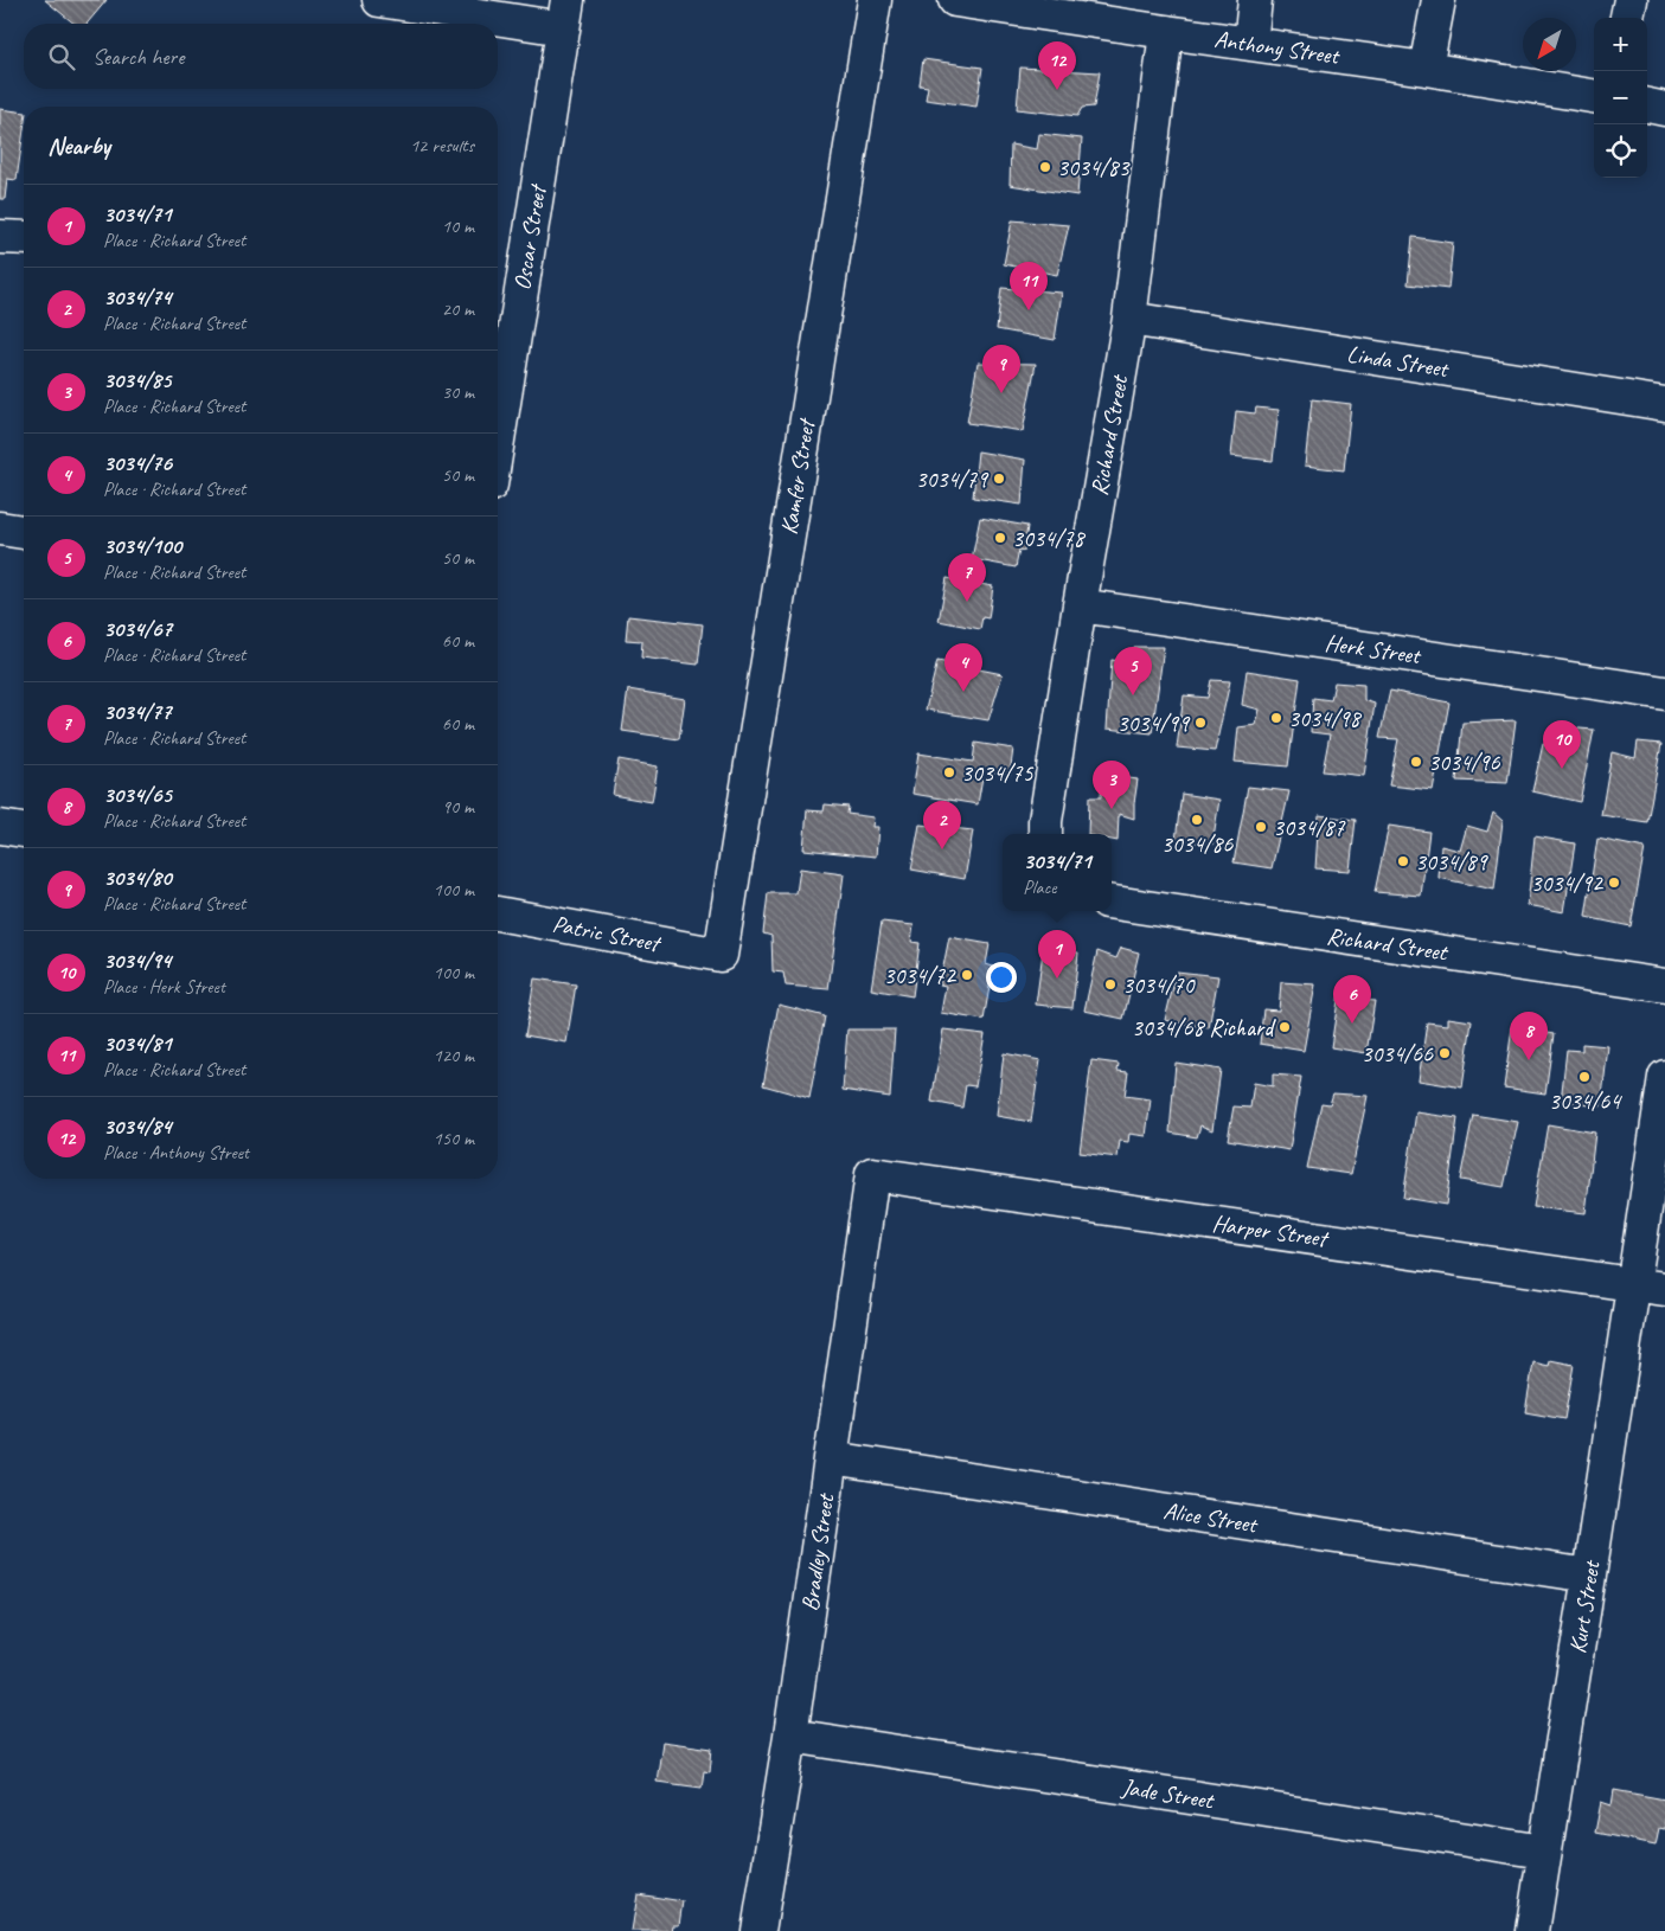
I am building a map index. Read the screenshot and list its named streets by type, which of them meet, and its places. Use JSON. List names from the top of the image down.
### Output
{
  "streets": {
    "street": [
      "Anthony Street",
      "Oscar Street",
      "Linda Street",
      "Richard Street",
      "Kamfer Street",
      "Herk Street",
      "Patric Street",
      "Harper Street",
      "Alice Street",
      "Bradley Street",
      "Kurt Street",
      "Jade Street"
    ]
  },
  "crossings": [
    ["Anthony Street", "Richard Street"],
    ["Linda Street", "Richard Street"],
    ["Richard Street", "Herk Street"],
    ["Kamfer Street", "Patric Street"],
    ["Harper Street", "Bradley Street"],
    ["Harper Street", "Kurt Street"],
    ["Alice Street", "Bradley Street"],
    ["Alice Street", "Kurt Street"],
    ["Bradley Street", "Jade Street"],
    ["Kurt Street", "Jade Street"]
  ],
  "places": [
    "3034/83",
    "3034/79",
    "3034/78",
    "3034/98",
    "3034/99",
    "3034/96",
    "3034/75",
    "3034/86",
    "3034/87",
    "3034/89",
    "3034/92",
    "3034/72",
    "3034/70",
    "3034/68 Richard",
    "3034/66",
    "3034/64"
  ],
  "north": "bottom left",
  "page": {
    "map_buttons": ["+", "−"],
    "search": "Search here",
    "pins": [
      "12",
      "11",
      "9",
      "7",
      "4",
      "5",
      "10",
      "3",
      "2",
      "1",
      "6",
      "8"
    ],
    "heading": ["Nearby", "12 results"],
    "list": [
      {
        "mark": "1",
        "name": "3034/71",
        "note": "Place · Richard Street",
        "value": "10 m"
      },
      {
        "mark": "2",
        "name": "3034/74",
        "note": "Place · Richard Street",
        "value": "20 m"
      },
      {
        "mark": "3",
        "name": "3034/85",
        "note": "Place · Richard Street",
        "value": "30 m"
      },
      {
        "mark": "4",
        "name": "3034/76",
        "note": "Place · Richard Street",
        "value": "50 m"
      },
      {
        "mark": "5",
        "name": "3034/100",
        "note": "Place · Richard Street",
        "value": "50 m"
      },
      {
        "mark": "6",
        "name": "3034/67",
        "note": "Place · Richard Street",
        "value": "60 m"
      },
      {
        "mark": "7",
        "name": "3034/77",
        "note": "Place · Richard Street",
        "value": "60 m"
      },
      {
        "mark": "8",
        "name": "3034/65",
        "note": "Place · Richard Street",
        "value": "90 m"
      },
      {
        "mark": "9",
        "name": "3034/80",
        "note": "Place · Richard Street",
        "value": "100 m"
      },
      {
        "mark": "10",
        "name": "3034/94",
        "note": "Place · Herk Street",
        "value": "100 m"
      },
      {
        "mark": "11",
        "name": "3034/81",
        "note": "Place · Richard Street",
        "value": "120 m"
      },
      {
        "mark": "12",
        "name": "3034/84",
        "note": "Place · Anthony Street",
        "value": "150 m"
      }
    ],
    "popup": ["3034/71", "Place"]
  }
}
